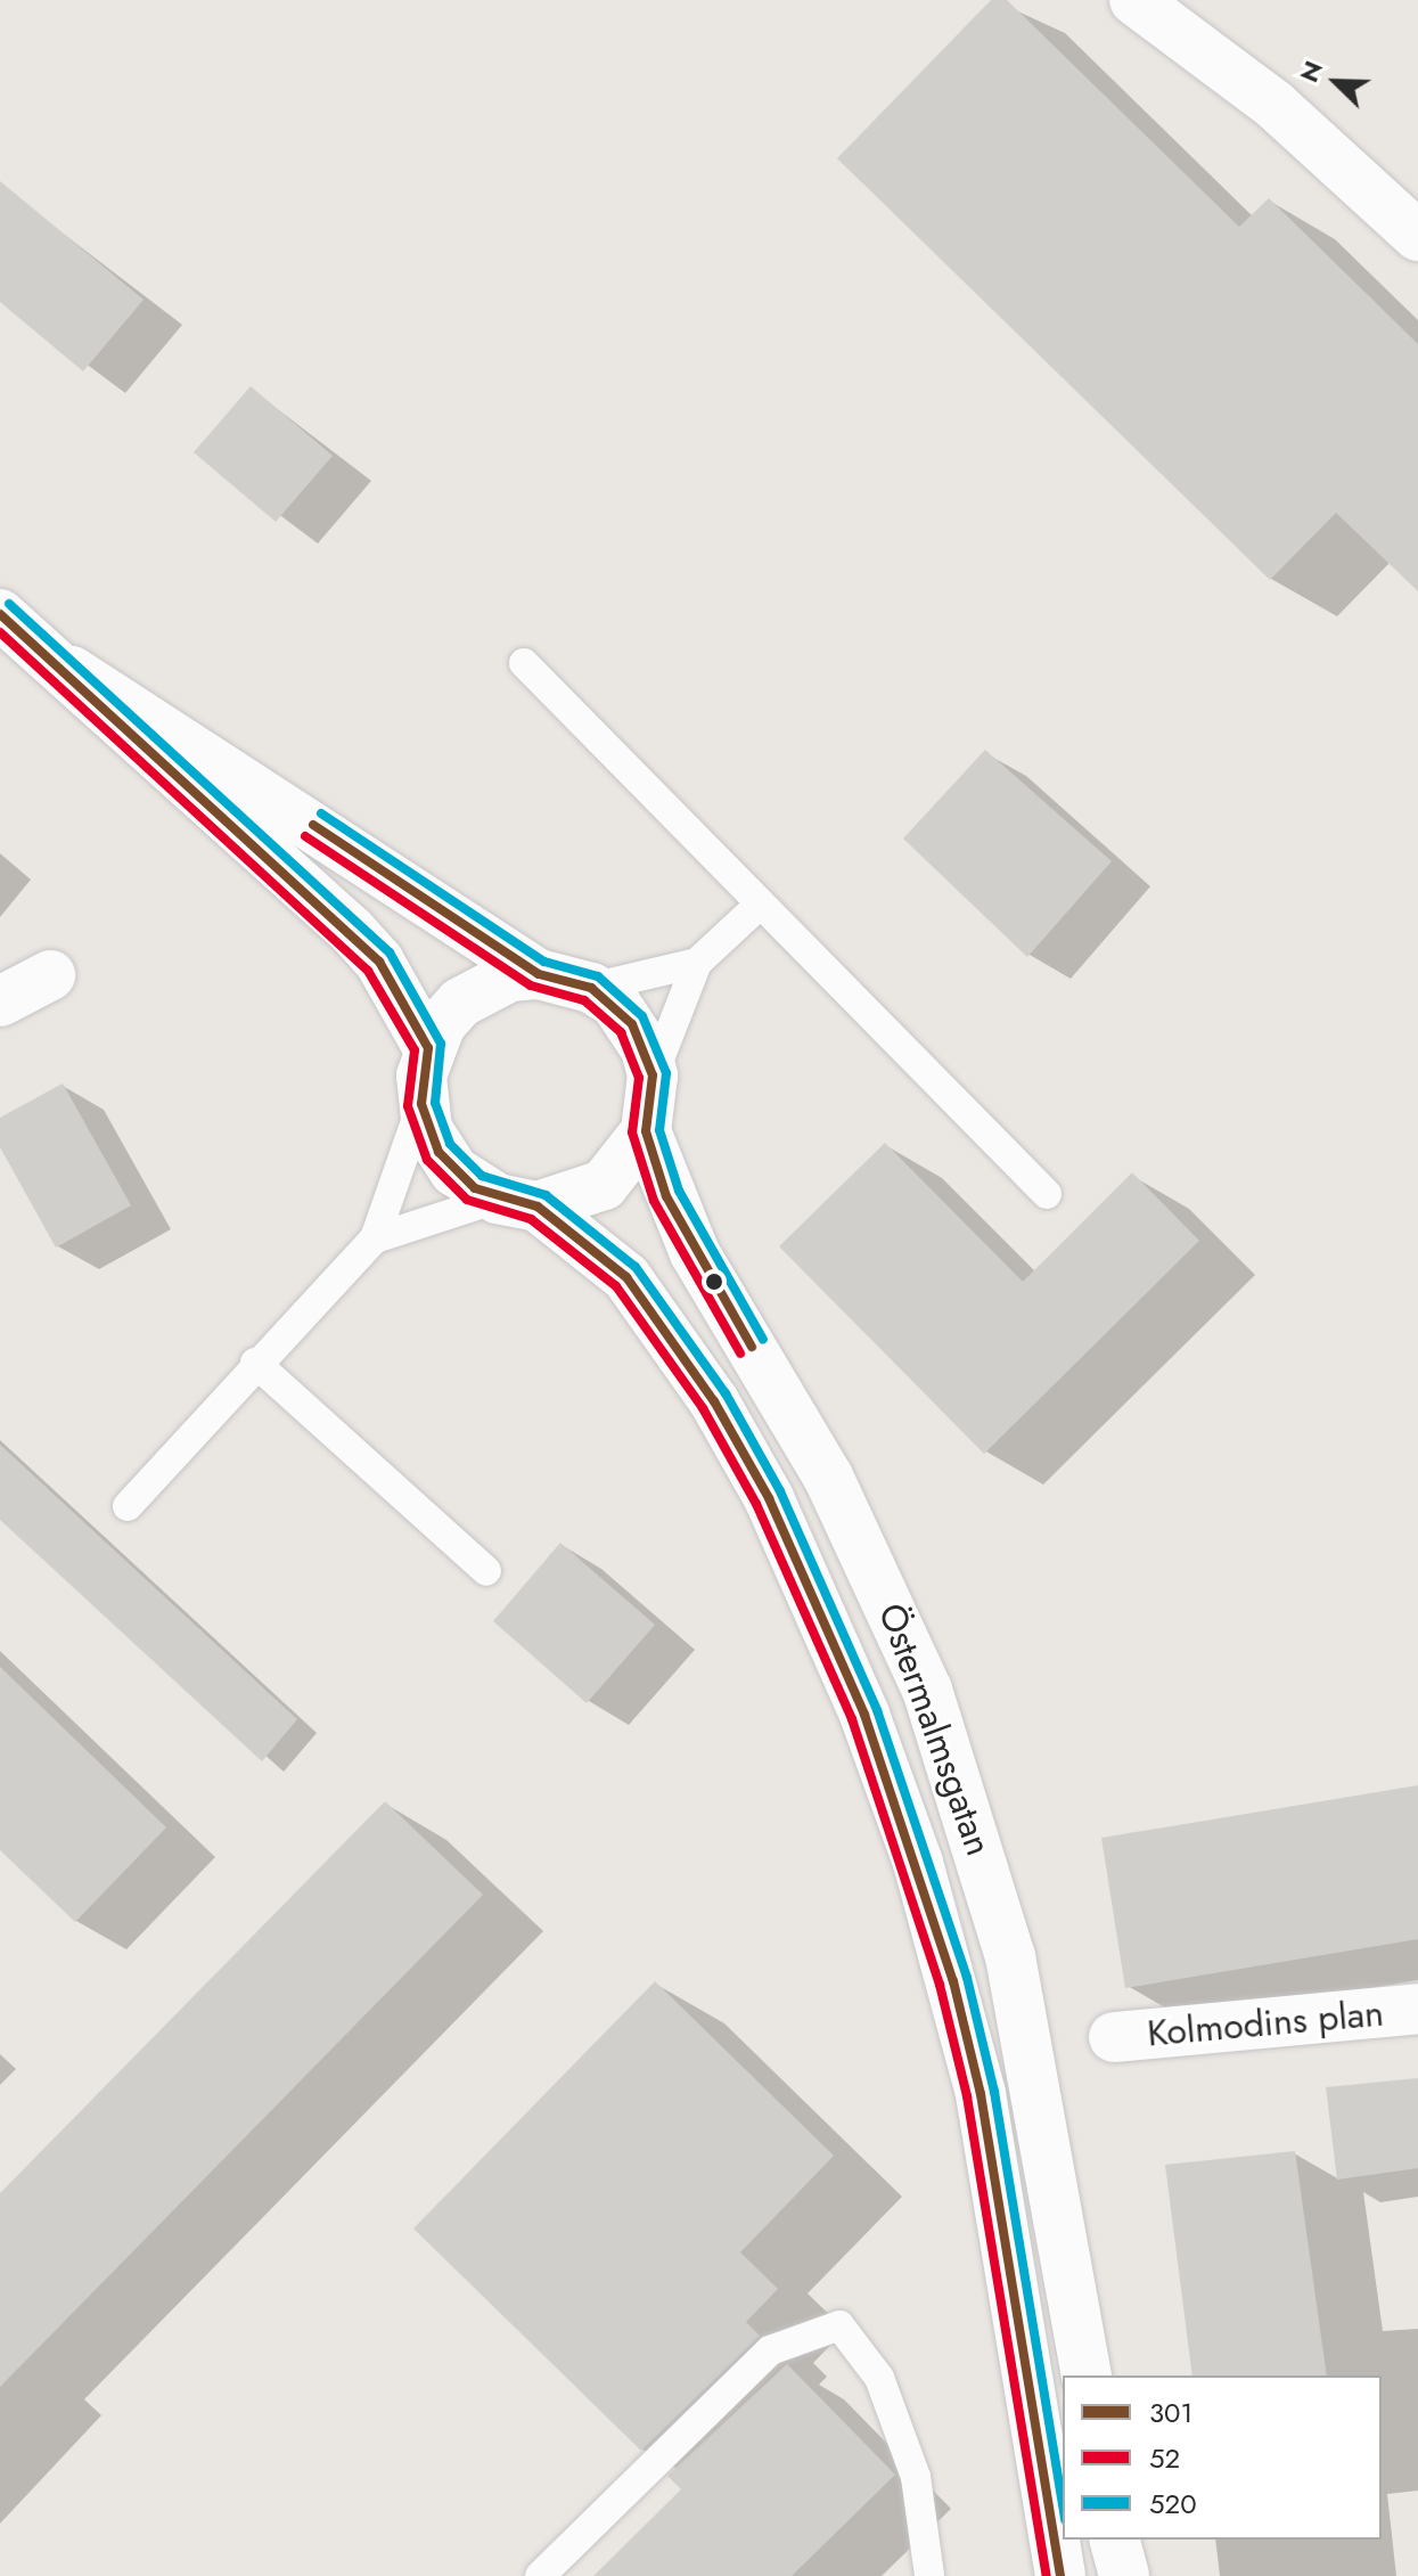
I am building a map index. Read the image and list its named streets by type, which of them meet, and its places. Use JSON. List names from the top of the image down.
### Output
{
  "streets": {
    "main road": ["Östermalmsgatan", "Kolmodins plan"]
  },
  "lines": ["transit line 520", "transit line 301", "transit line 52"],
  "legend": ["301", "52", "520"],
  "north": "top left"
}
